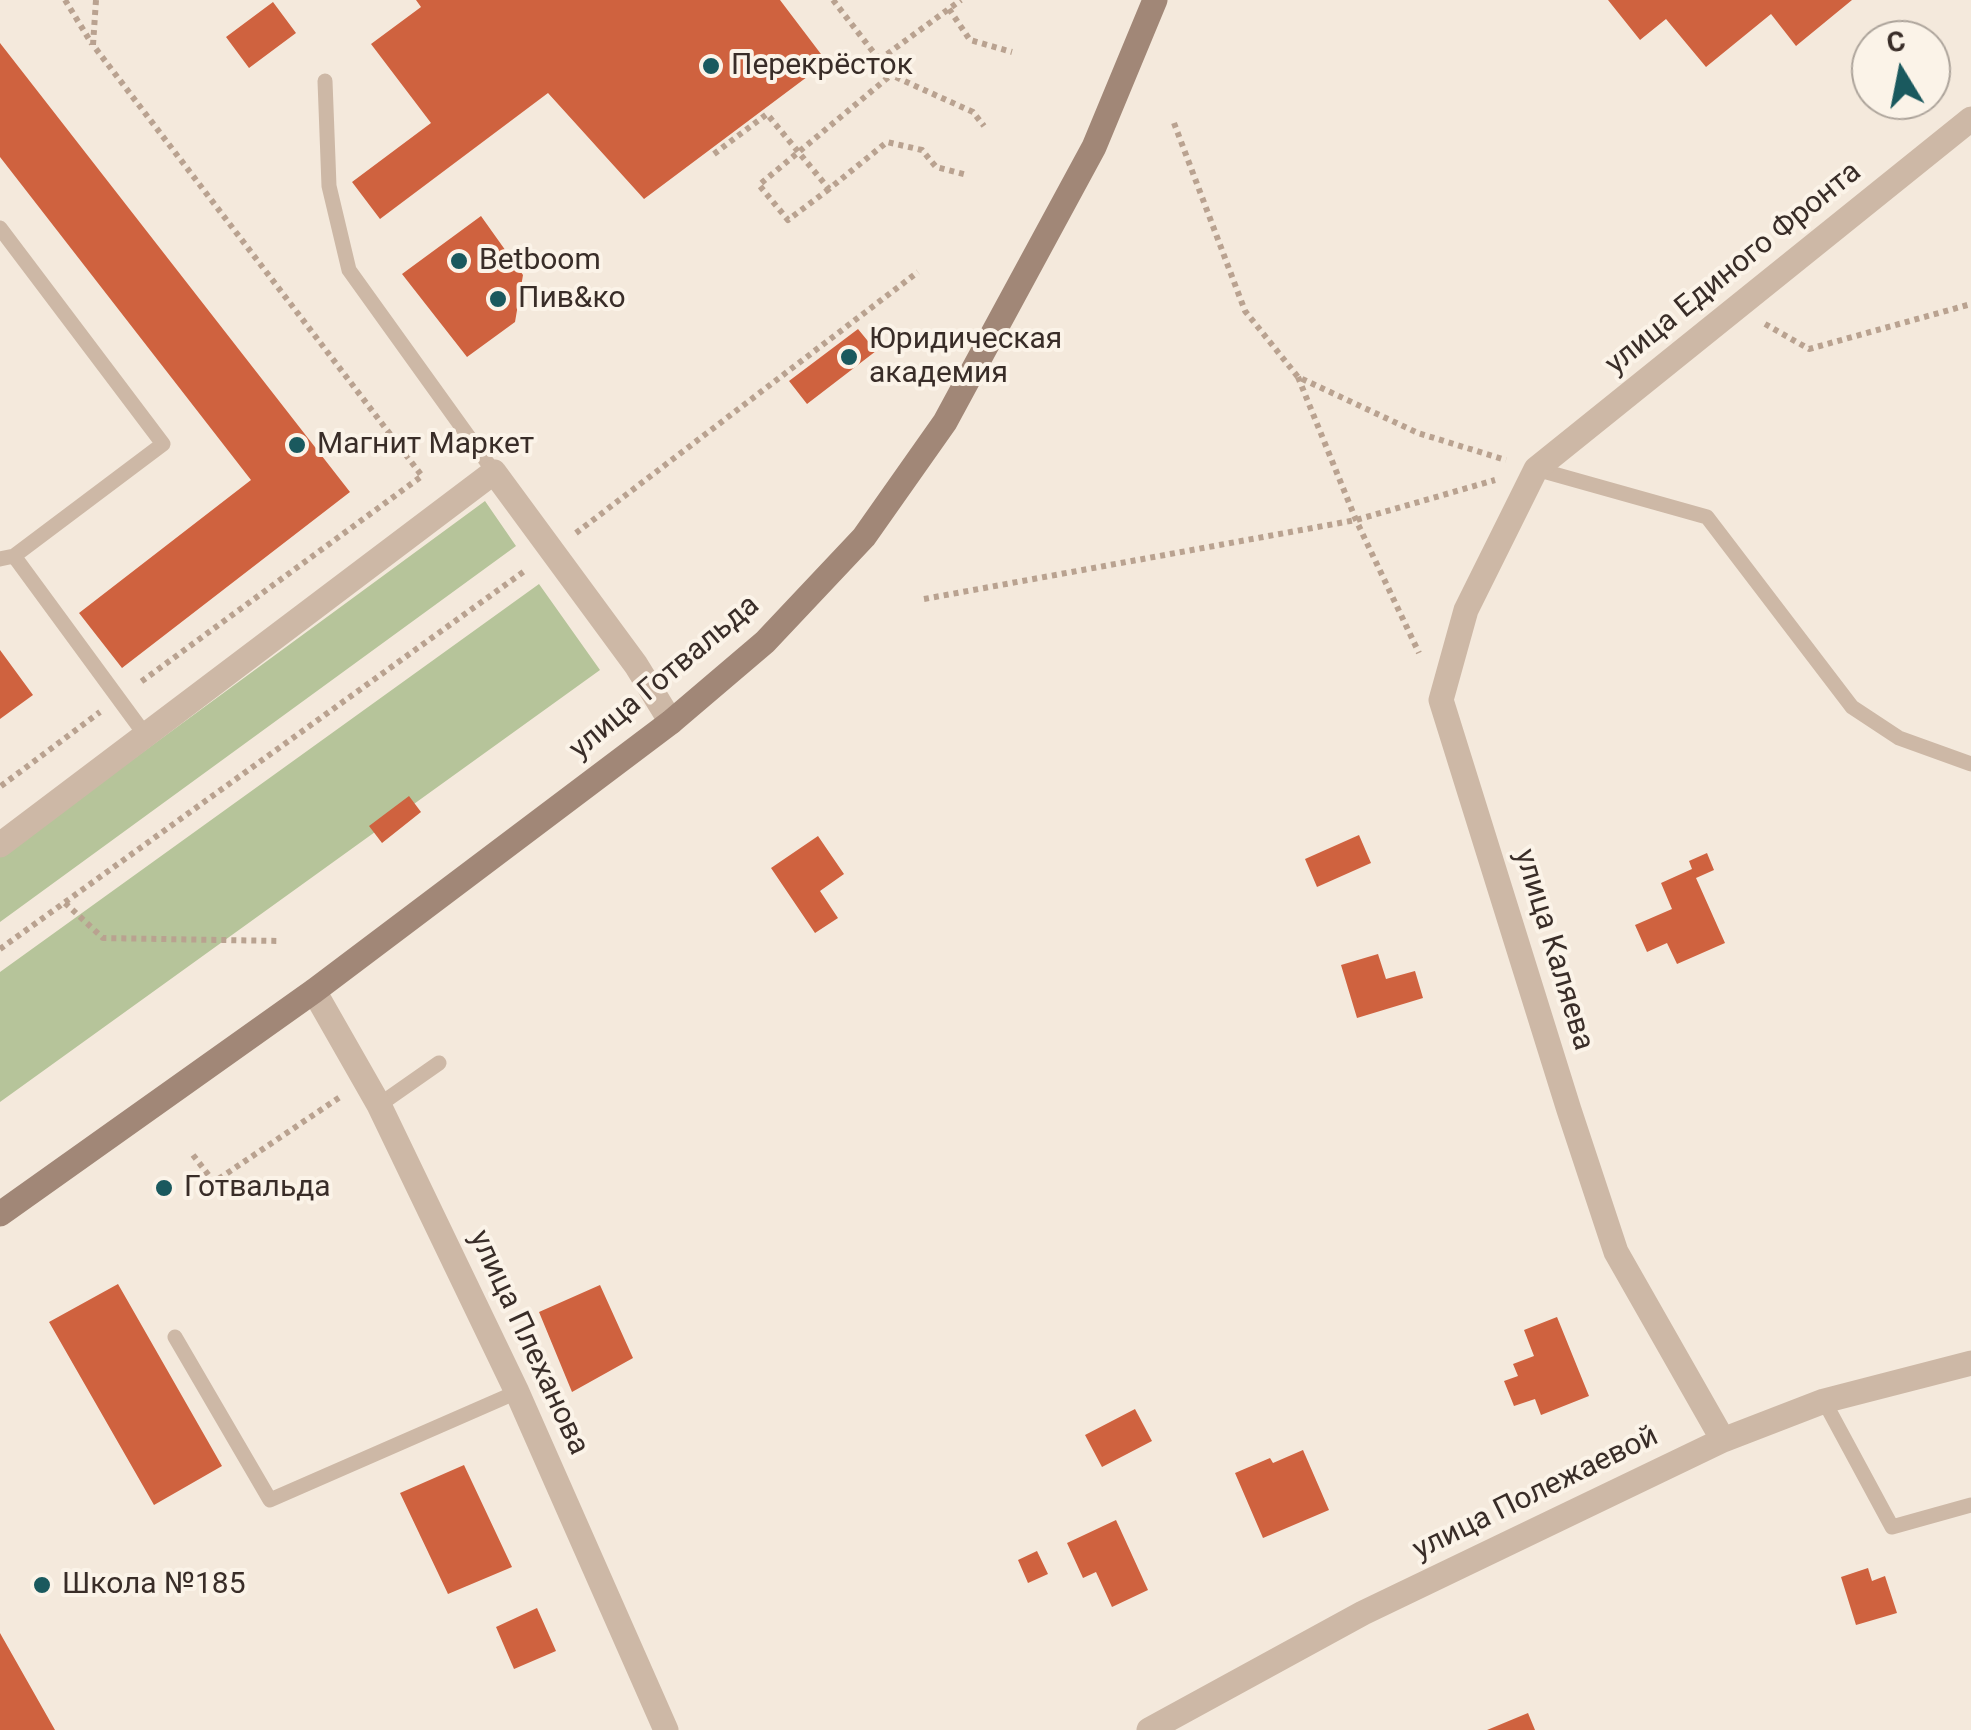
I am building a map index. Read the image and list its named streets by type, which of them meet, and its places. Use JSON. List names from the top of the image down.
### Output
{
  "streets": {
    "main road": ["улица Готвальда"],
    "street": [
      "улица Единого Фронта",
      "улица Каляева",
      "улица Плеханова",
      "улица Полежаевой"
    ]
  },
  "crossings": [
    ["улица Готвальда", "улица Плеханова"],
    ["улица Каляева", "улица Полежаевой"]
  ],
  "places": [
    "Перекрёсток",
    "Betboom",
    "Пив&ко",
    "Юридическая академия",
    "Магнит Маркет",
    "Готвальда",
    "Школа №185"
  ],
  "north": "top"
}
